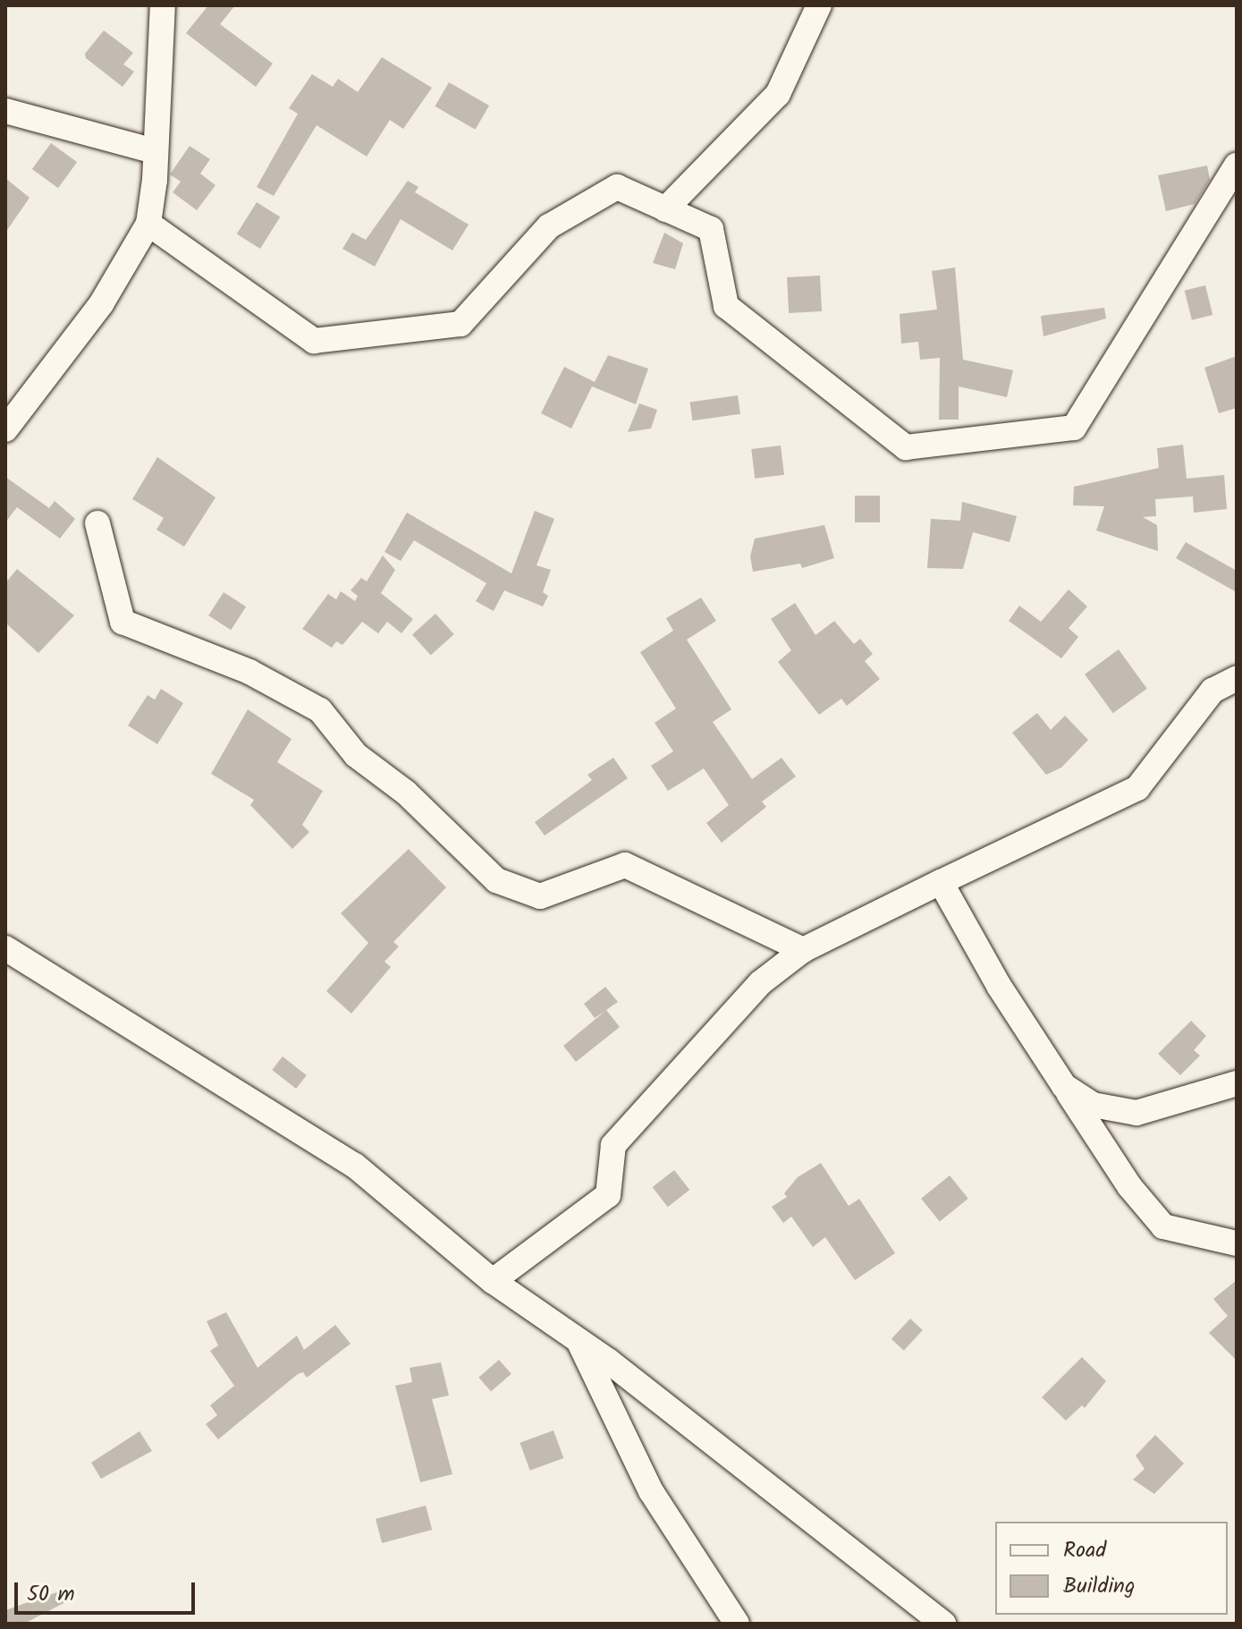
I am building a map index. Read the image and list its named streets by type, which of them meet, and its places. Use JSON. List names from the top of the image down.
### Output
{
  "legend": ["Road", "Building"],
  "scale_bar": "50 m"
}
